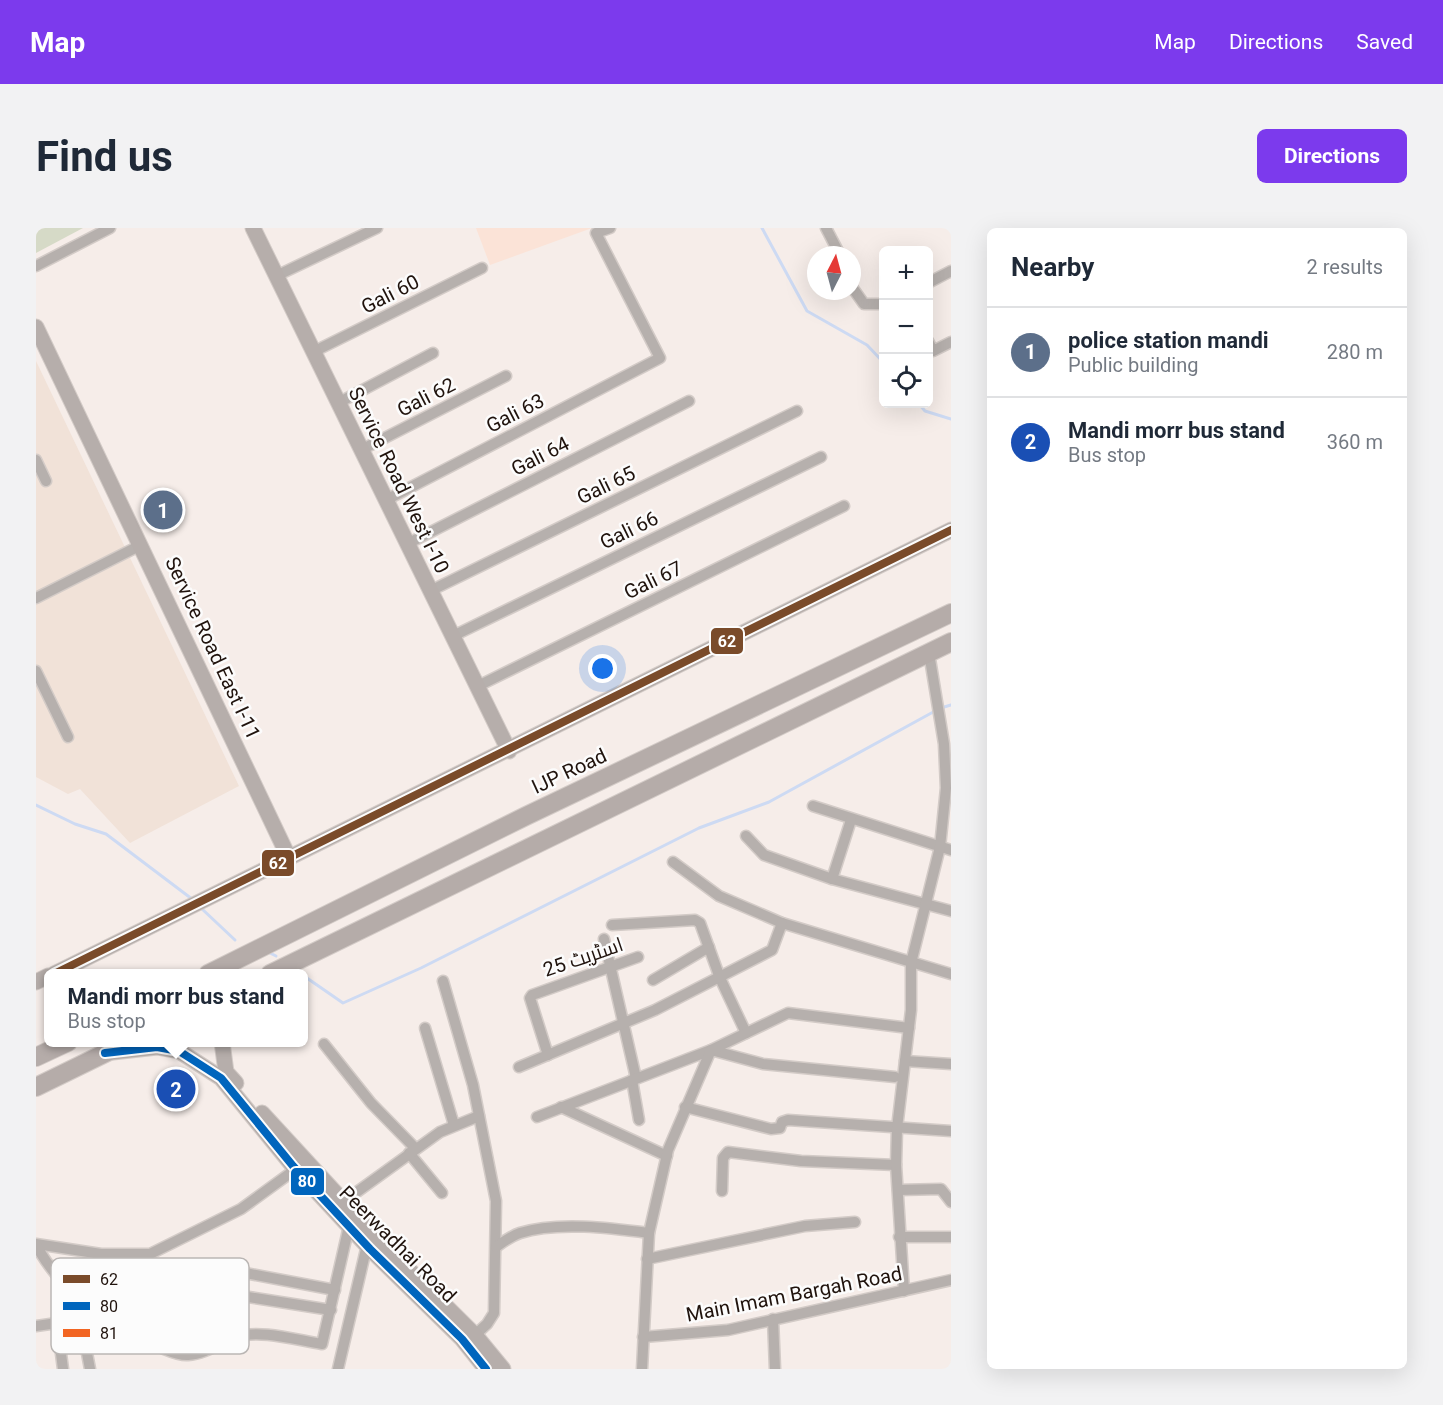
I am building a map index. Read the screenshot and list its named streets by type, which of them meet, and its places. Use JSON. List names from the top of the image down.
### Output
{
  "streets": {
    "highway": ["IJP Road"],
    "main road": ["Service Road West I-10", "Service Road East I-11", "Peerwadhai Road"],
    "street": [
      "Gali 60",
      "Gali 62",
      "Gali 63",
      "Gali 64",
      "Gali 65",
      "Gali 66",
      "Gali 67",
      "اسٹریٹ 25",
      "Main Imam Bargah Road"
    ]
  },
  "crossings": [
    ["Gali 60", "Service Road West I-10"],
    ["Gali 62", "Service Road West I-10"],
    ["Gali 63", "Service Road West I-10"],
    ["Gali 64", "Service Road West I-10"],
    ["Service Road West I-10", "Gali 65"],
    ["Service Road West I-10", "Gali 66"],
    ["Service Road West I-10", "Gali 67"]
  ],
  "lines": ["transit line 62", "transit line 80"],
  "legend": ["62", "80", "81"],
  "north": "top",
  "page": {
    "header": "Map",
    "nav": ["Map", "Directions", "Saved"],
    "buttons": "Directions",
    "title": "Find us",
    "heading": ["Nearby", "2 results"],
    "map_buttons": ["+", "−"],
    "list": [
      {
        "mark": "1",
        "name": "police station mandi",
        "note": "Public building",
        "value": "280 m"
      },
      {
        "mark": "2",
        "name": "Mandi morr bus stand",
        "note": "Bus stop",
        "value": "360 m"
      }
    ],
    "pins": ["1", "2"],
    "popup": ["Mandi morr bus stand", "Bus stop"]
  }
}
